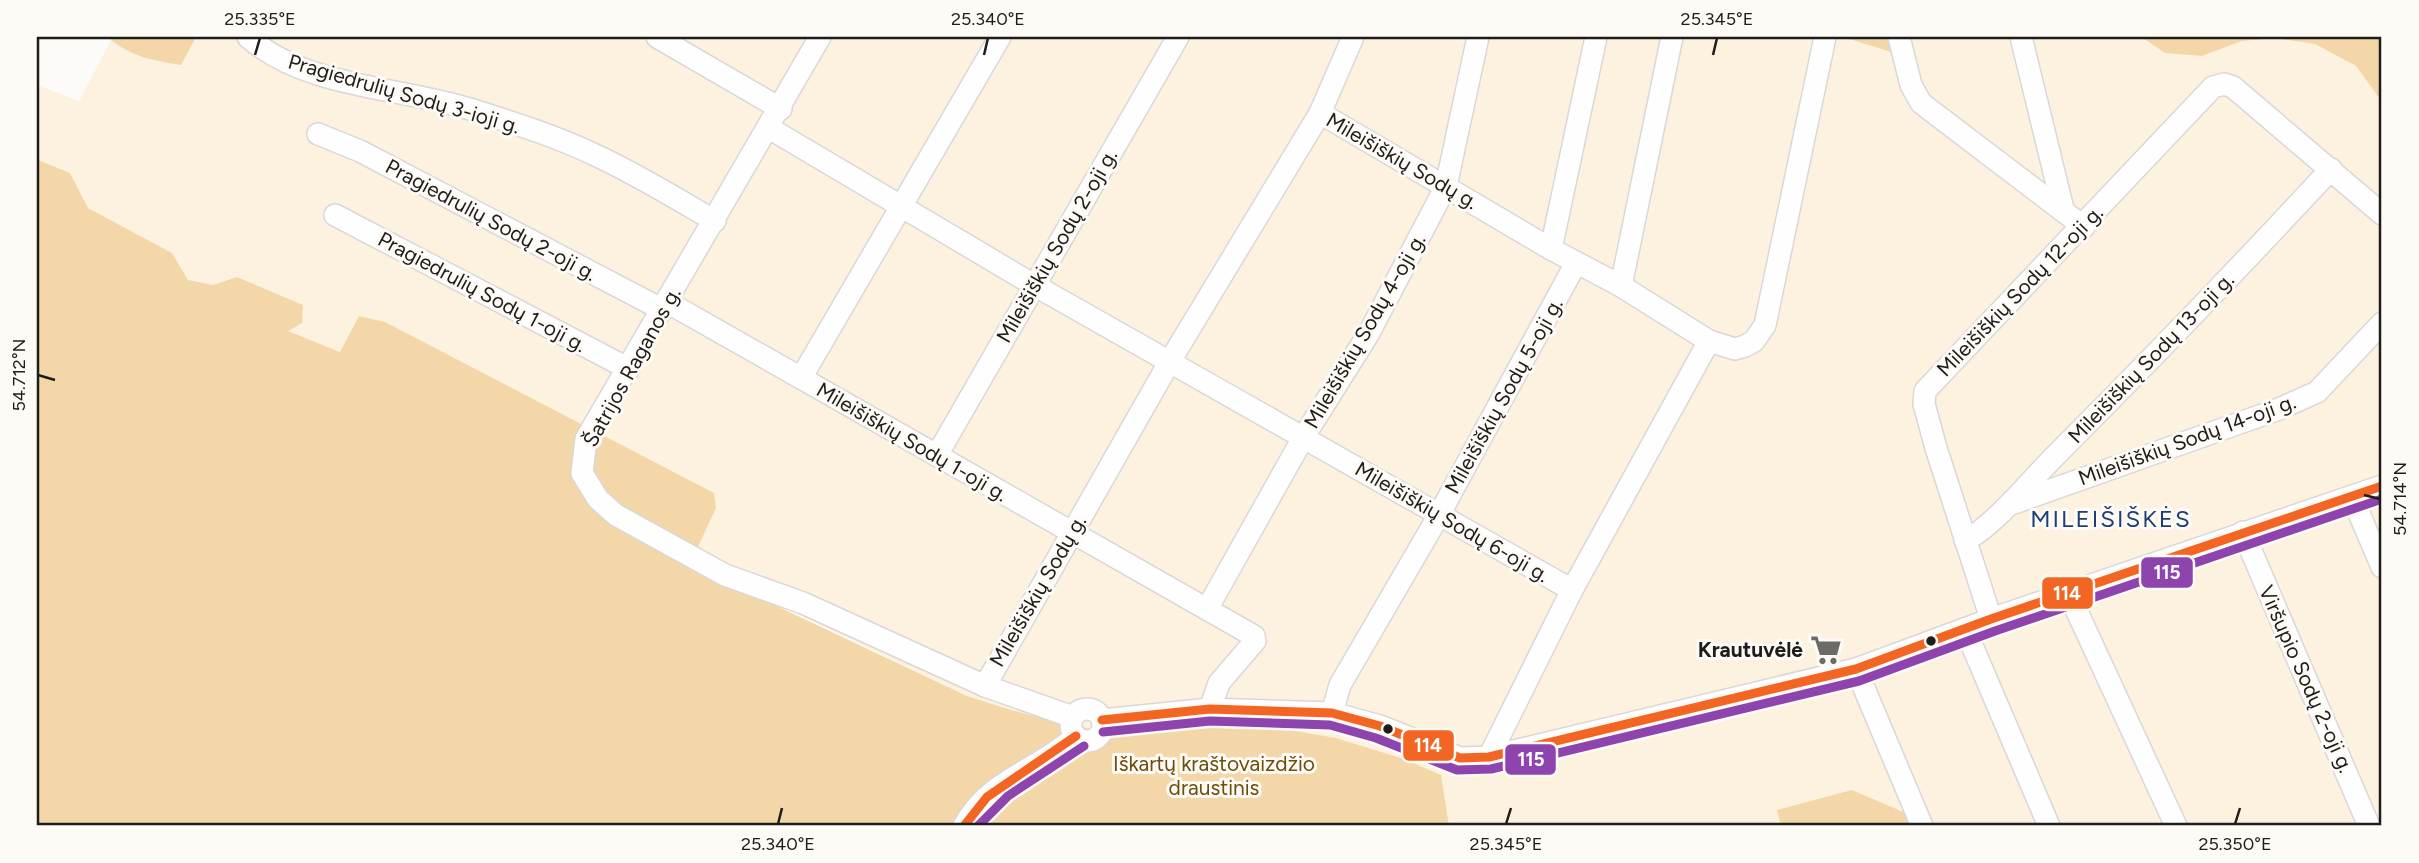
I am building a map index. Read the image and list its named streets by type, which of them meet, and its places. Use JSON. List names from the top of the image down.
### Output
{
  "streets": {
    "street": [
      "Pragiedrulių Sodų 3-ioji g.",
      "Mileišiškių Sodų g.",
      "Pragiedrulių Sodų 2-oji g.",
      "Mileišiškių Sodų 2-oji g.",
      "Mileišiškių Sodų 12-oji g.",
      "Pragiedrulių Sodų 1-oji g.",
      "Mileišiškių Sodų 4-oji g.",
      "Mileišiškių Sodų 13-oji g.",
      "Šatrijos Raganos g.",
      "Mileišiškių Sodų 5-oji g.",
      "Mileišiškių Sodų 14-oji g.",
      "Mileišiškių Sodų 1-oji g.",
      "Mileišiškių Sodų 6-oji g.",
      "Viršupio Sodų 2-oji g."
    ]
  },
  "crossings": [
    ["Pragiedrulių Sodų 3-ioji g.", "Šatrijos Raganos g."],
    ["Mileišiškių Sodų g.", "Mileišiškių Sodų 4-oji g."],
    ["Mileišiškių Sodų g.", "Šatrijos Raganos g."],
    ["Mileišiškių Sodų g.", "Mileišiškių Sodų 5-oji g."],
    ["Mileišiškių Sodų g.", "Mileišiškių Sodų 1-oji g."],
    ["Mileišiškių Sodų g.", "Mileišiškių Sodų 6-oji g."],
    ["Pragiedrulių Sodų 2-oji g.", "Šatrijos Raganos g."],
    ["Pragiedrulių Sodų 2-oji g.", "Mileišiškių Sodų 1-oji g."],
    ["Mileišiškių Sodų 2-oji g.", "Mileišiškių Sodų 1-oji g."],
    ["Mileišiškių Sodų 2-oji g.", "Mileišiškių Sodų 6-oji g."],
    ["Mileišiškių Sodų 12-oji g.", "Mileišiškių Sodų 13-oji g."],
    ["Pragiedrulių Sodų 1-oji g.", "Šatrijos Raganos g."],
    ["Mileišiškių Sodų 4-oji g.", "Mileišiškių Sodų 1-oji g."],
    ["Mileišiškių Sodų 4-oji g.", "Mileišiškių Sodų 6-oji g."],
    ["Mileišiškių Sodų 13-oji g.", "Mileišiškių Sodų 14-oji g."],
    ["Šatrijos Raganos g.", "Mileišiškių Sodų 6-oji g."],
    ["Mileišiškių Sodų 5-oji g.", "Mileišiškių Sodų 6-oji g."],
    ["Mileišiškių Sodų 1-oji g.", "Mileišiškių Sodų 6-oji g."]
  ],
  "districts": ["MILEIŠIŠKĖS"],
  "parks": ["Iškartų kraštovaizdžio draustinis"],
  "places": {
    "supermarket": ["Krautuvėlė"]
  },
  "lines": ["transit line 114", "transit line 115"],
  "coordinates": [
    "25.335°E",
    "25.340°E",
    "25.345°E",
    "54.712°N",
    "54.714°N",
    "25.350°E"
  ]
}
